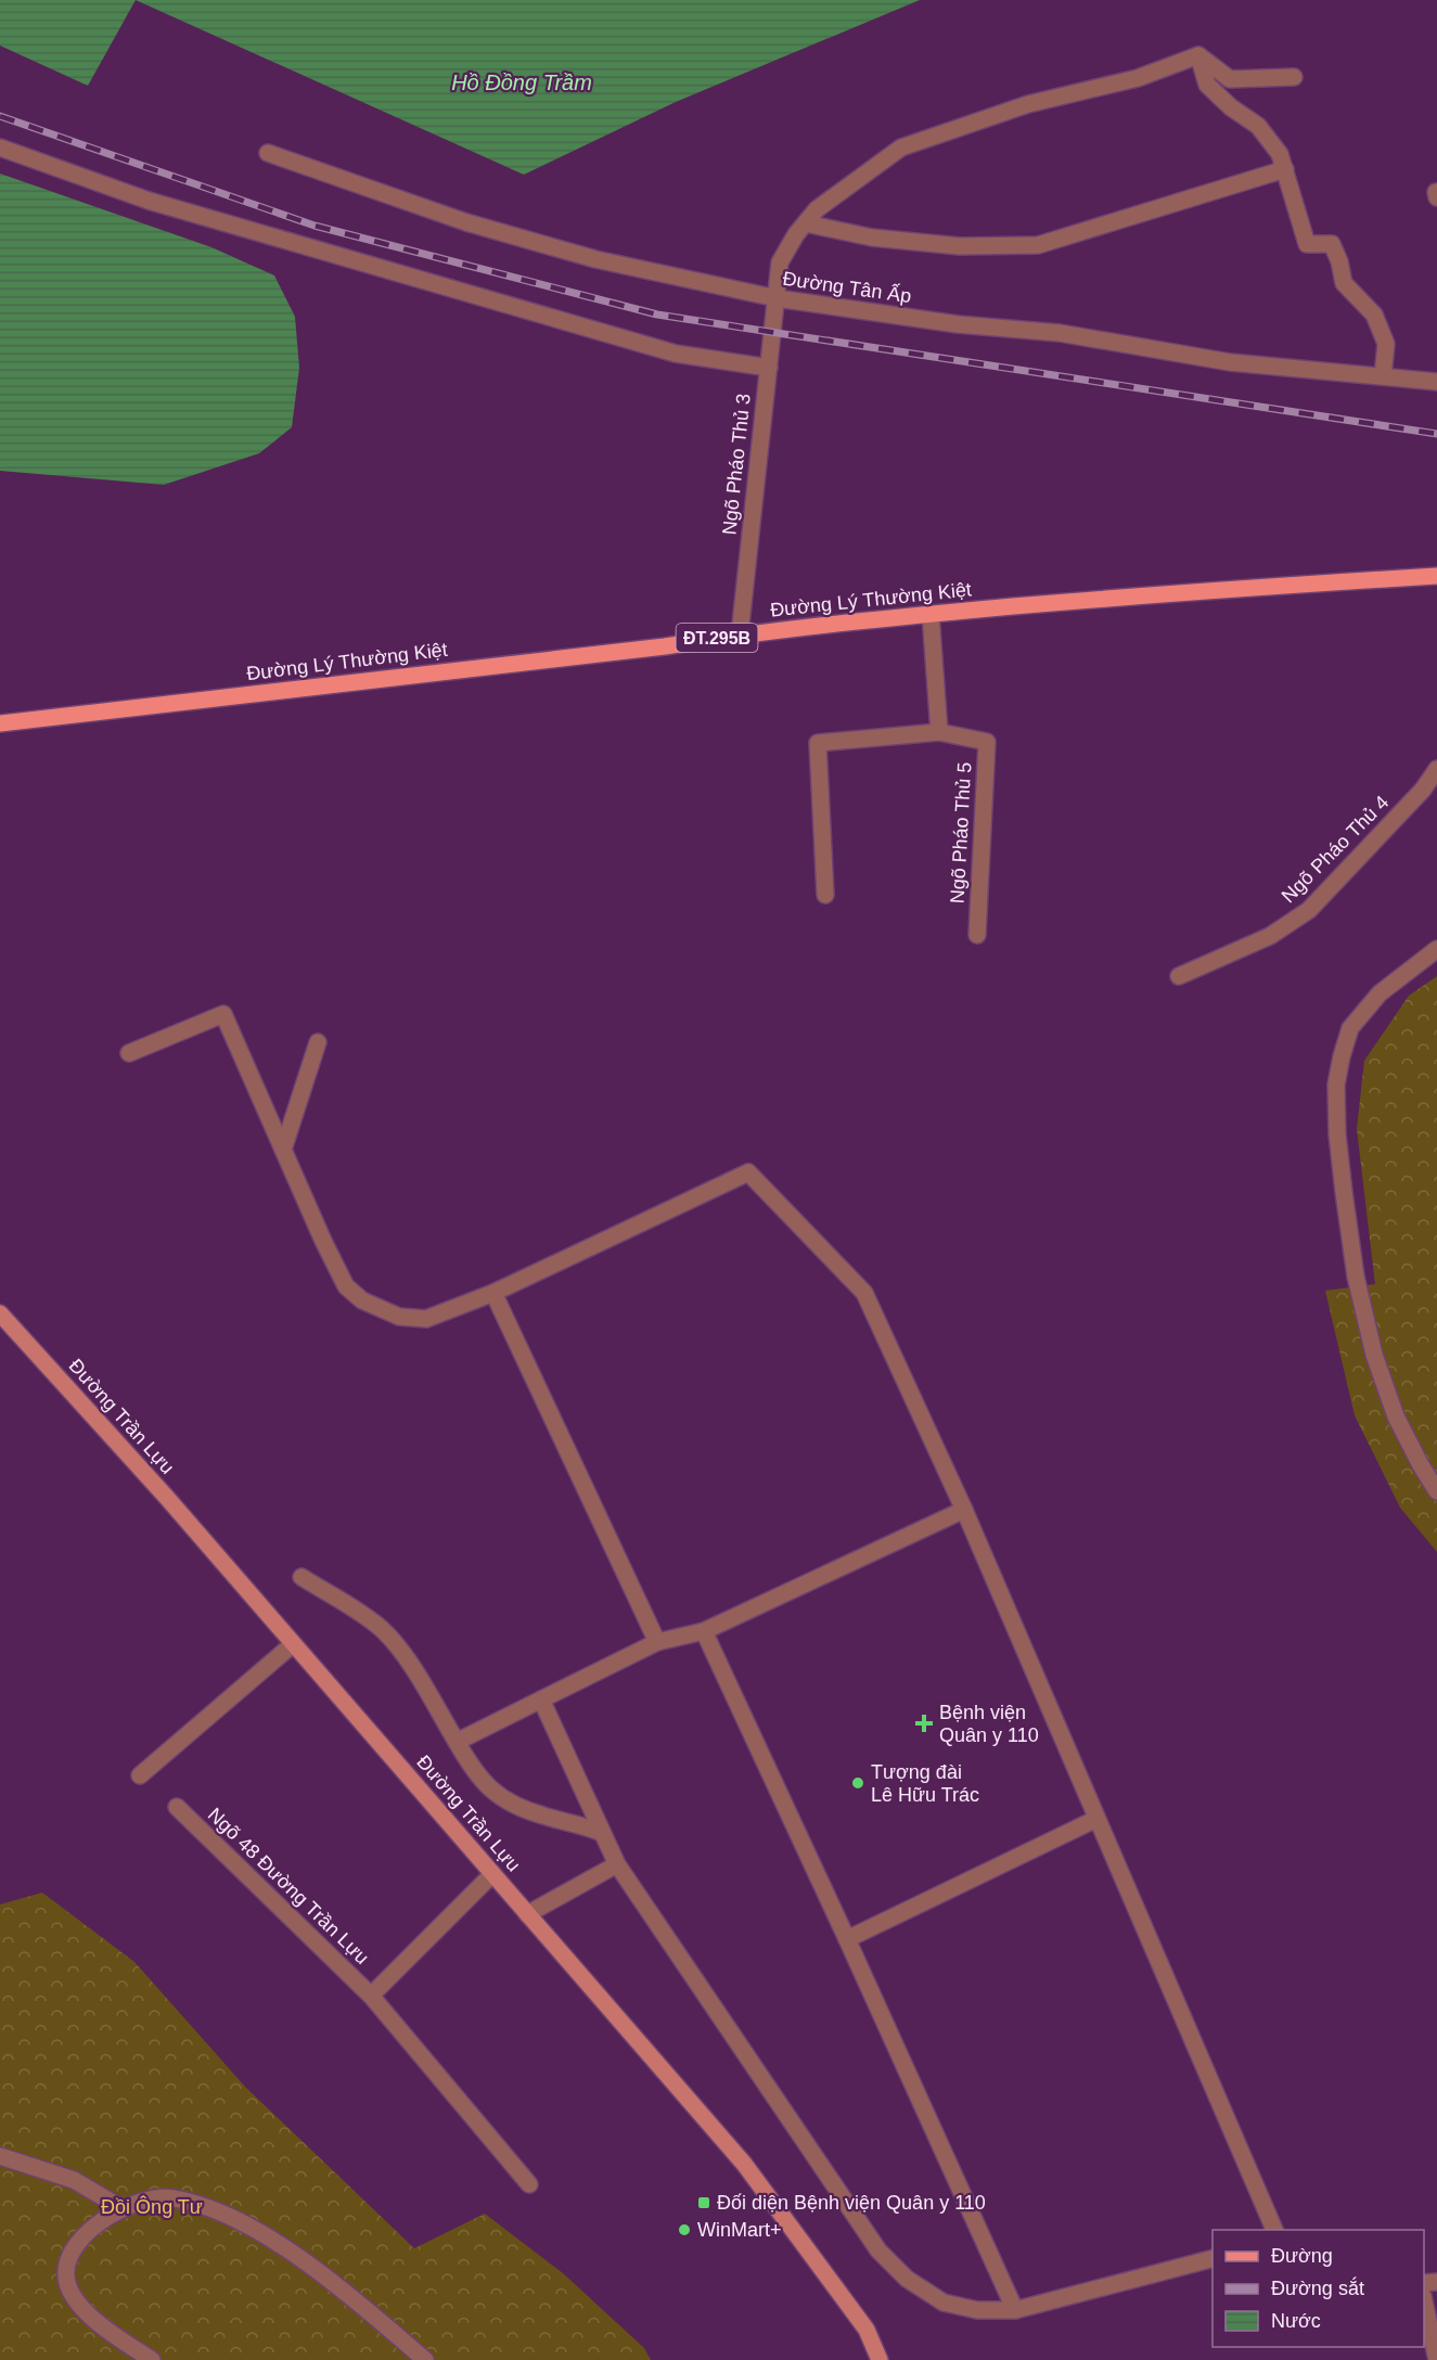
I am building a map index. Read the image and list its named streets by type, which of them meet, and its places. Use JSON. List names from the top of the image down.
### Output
{
  "streets": {
    "main road": ["Đường Lý Thường Kiệt", "ĐT.295B", "Đường Trần Lựu"],
    "street": [
      "Đường Tân Ấp",
      "Ngõ Pháo Thủ 3",
      "Ngõ Pháo Thủ 5",
      "Ngõ Pháo Thủ 4",
      "Ngõ 48 Đường Trần Lựu"
    ]
  },
  "crossings": [
    ["Đường Tân Ấp", "Ngõ Pháo Thủ 3"],
    ["Ngõ Pháo Thủ 3", "Đường Lý Thường Kiệt"],
    ["Đường Trần Lựu", "Ngõ 48 Đường Trần Lựu"]
  ],
  "water": ["Hồ Đồng Trầm"],
  "parks": ["Đồi Ông Tư"],
  "places": {
    "health": ["Bệnh viện Quân y 110"],
    "other": ["Tượng đài Lê Hữu Trác", "WinMart+"],
    "transit": ["Đối diện Bệnh viện Quân y 110"]
  },
  "legend": ["Đường", "Đường sắt", "Nước"]
}
